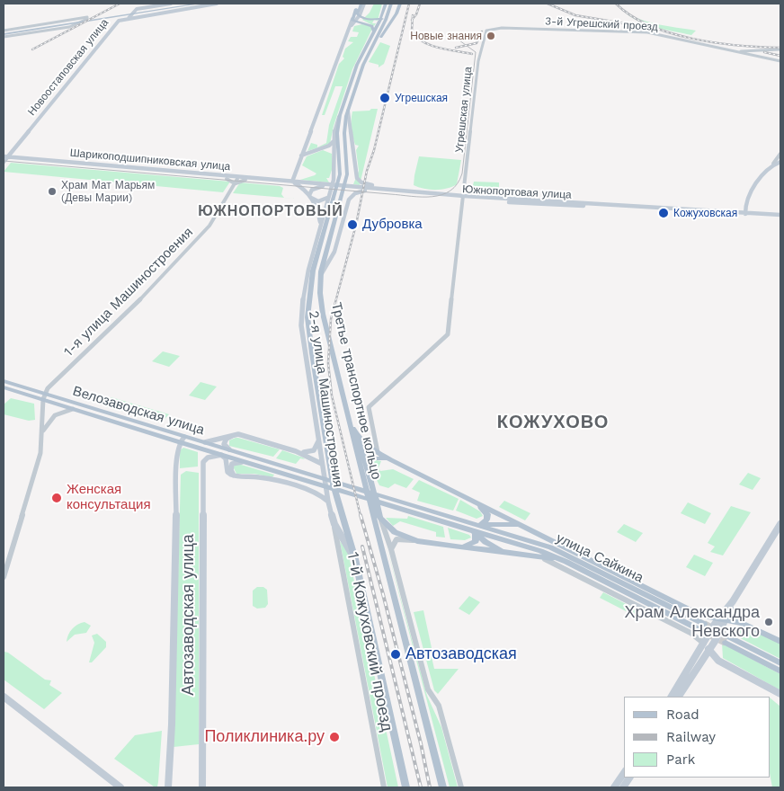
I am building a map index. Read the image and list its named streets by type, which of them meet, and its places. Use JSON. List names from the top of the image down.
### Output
{
  "streets": {
    "main road": [
      "Новоостаповская улица",
      "Шарикоподшипниковская улица",
      "Южнопортовая улица",
      "Третье транспортное кольцо",
      "2-я улица Машиностроения",
      "Велозаводская улица",
      "улица Сайкина",
      "Автозаводская улица",
      "1-й Кожуховский проезд"
    ],
    "street": ["3-й Угрешский проезд", "Угрешская улица", "1-я улица Машиностроения"]
  },
  "crossings": [
    ["3-й Угрешский проезд", "Угрешская улица"],
    ["Новоостаповская улица", "Шарикоподшипниковская улица"],
    ["Угрешская улица", "Южнопортовая улица"],
    ["Угрешская улица", "улица Сайкина"],
    ["Шарикоподшипниковская улица", "Южнопортовая улица"],
    ["Шарикоподшипниковская улица", "1-я улица Машиностроения"],
    ["1-я улица Машиностроения", "Велозаводская улица"],
    ["Третье транспортное кольцо", "2-я улица Машиностроения"],
    ["2-я улица Машиностроения", "1-й Кожуховский проезд"],
    ["Велозаводская улица", "Автозаводская улица"]
  ],
  "districts": ["ЮЖНОПОРТОВЫЙ", "КОЖУХОВО"],
  "places": [
    "Новые знания",
    "Угрешская",
    "Храм Мат Марьям (Девы Марии)",
    "Кожуховская",
    "Дубровка",
    "Женская консультация",
    "Храм Александра Невского",
    "Автозаводская",
    "Поликлиника.ру"
  ],
  "legend": ["Road", "Railway", "Park"]
}
